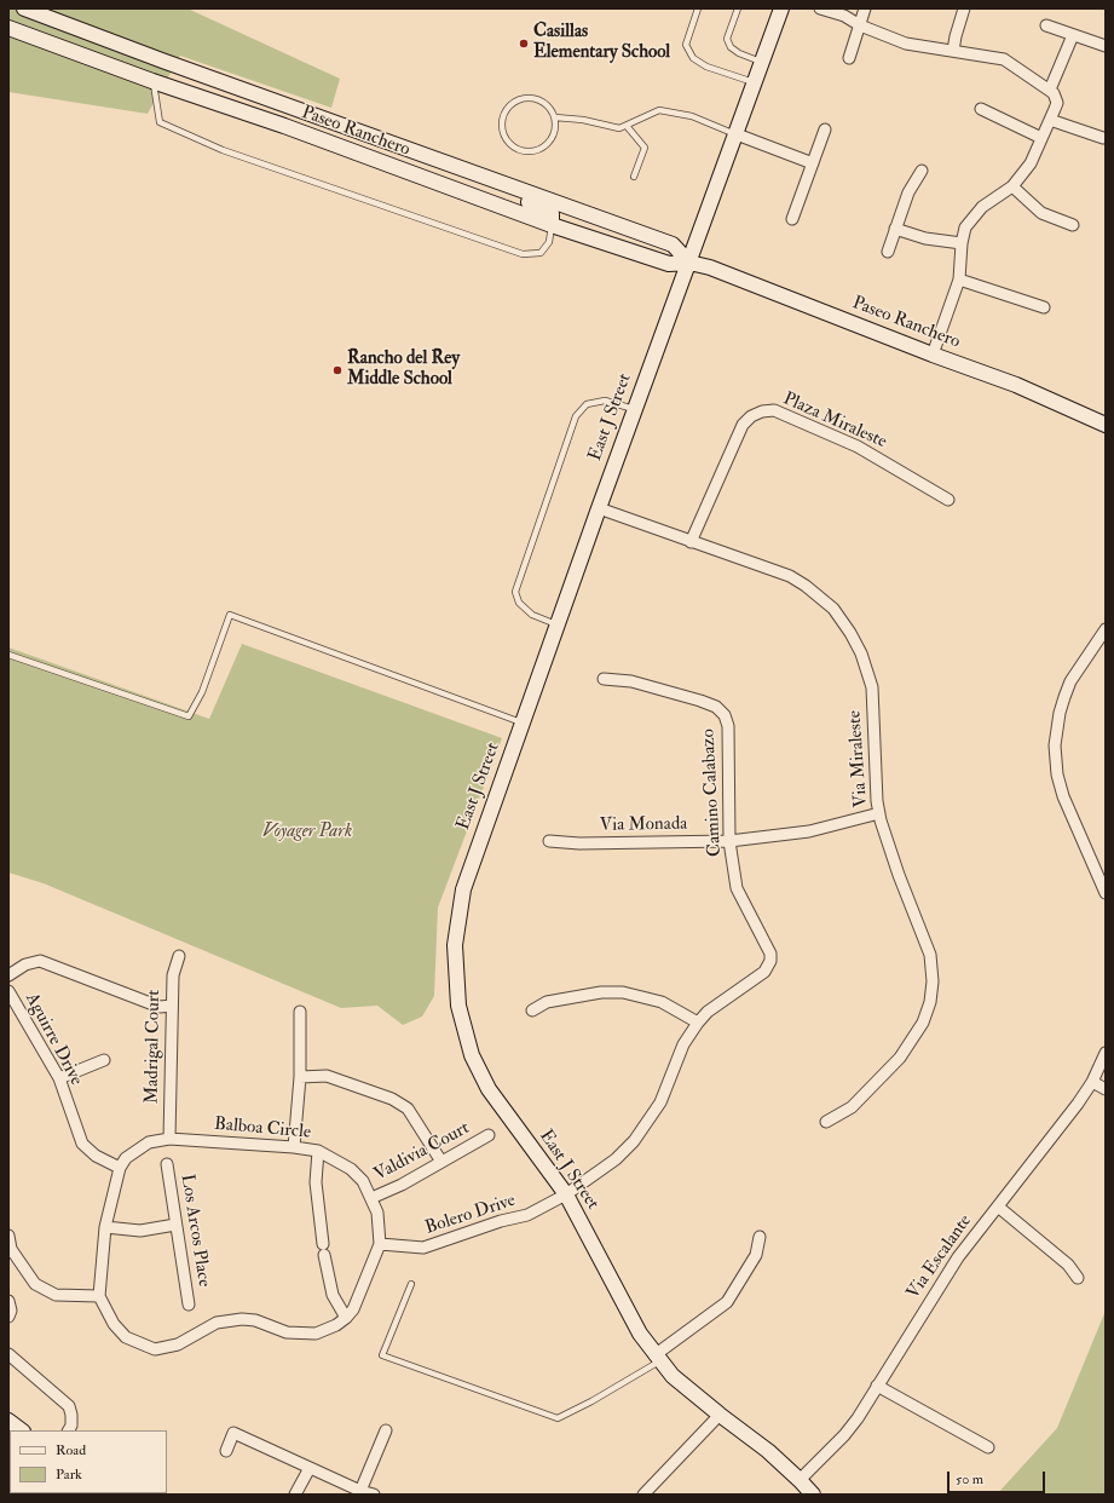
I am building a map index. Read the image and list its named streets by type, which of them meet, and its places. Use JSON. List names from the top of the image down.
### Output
{
  "streets": {
    "main road": ["Paseo Ranchero", "East J Street"],
    "street": [
      "Plaza Miraleste",
      "Via Miraleste",
      "Camino Calabazo",
      "Via Monada",
      "Aguirre Drive",
      "Madrigal Court",
      "Balboa Circle",
      "Valdivia Court",
      "Bolero Drive",
      "Los Arcos Place",
      "Via Escalante"
    ]
  },
  "crossings": [
    ["Paseo Ranchero", "East J Street"],
    ["East J Street", "Via Miraleste"],
    ["East J Street", "Camino Calabazo"],
    ["East J Street", "Bolero Drive"],
    ["East J Street", "Via Escalante"],
    ["Plaza Miraleste", "Via Miraleste"],
    ["Via Miraleste", "Via Monada"],
    ["Camino Calabazo", "Via Monada"],
    ["Camino Calabazo", "Bolero Drive"],
    ["Aguirre Drive", "Balboa Circle"],
    ["Madrigal Court", "Balboa Circle"],
    ["Balboa Circle", "Valdivia Court"],
    ["Balboa Circle", "Bolero Drive"]
  ],
  "parks": ["Voyager Park"],
  "places": ["Casillas Elementary School", "Rancho del Rey Middle School"],
  "legend": ["Road", "Park"],
  "scale_bar": "50 m"
}
